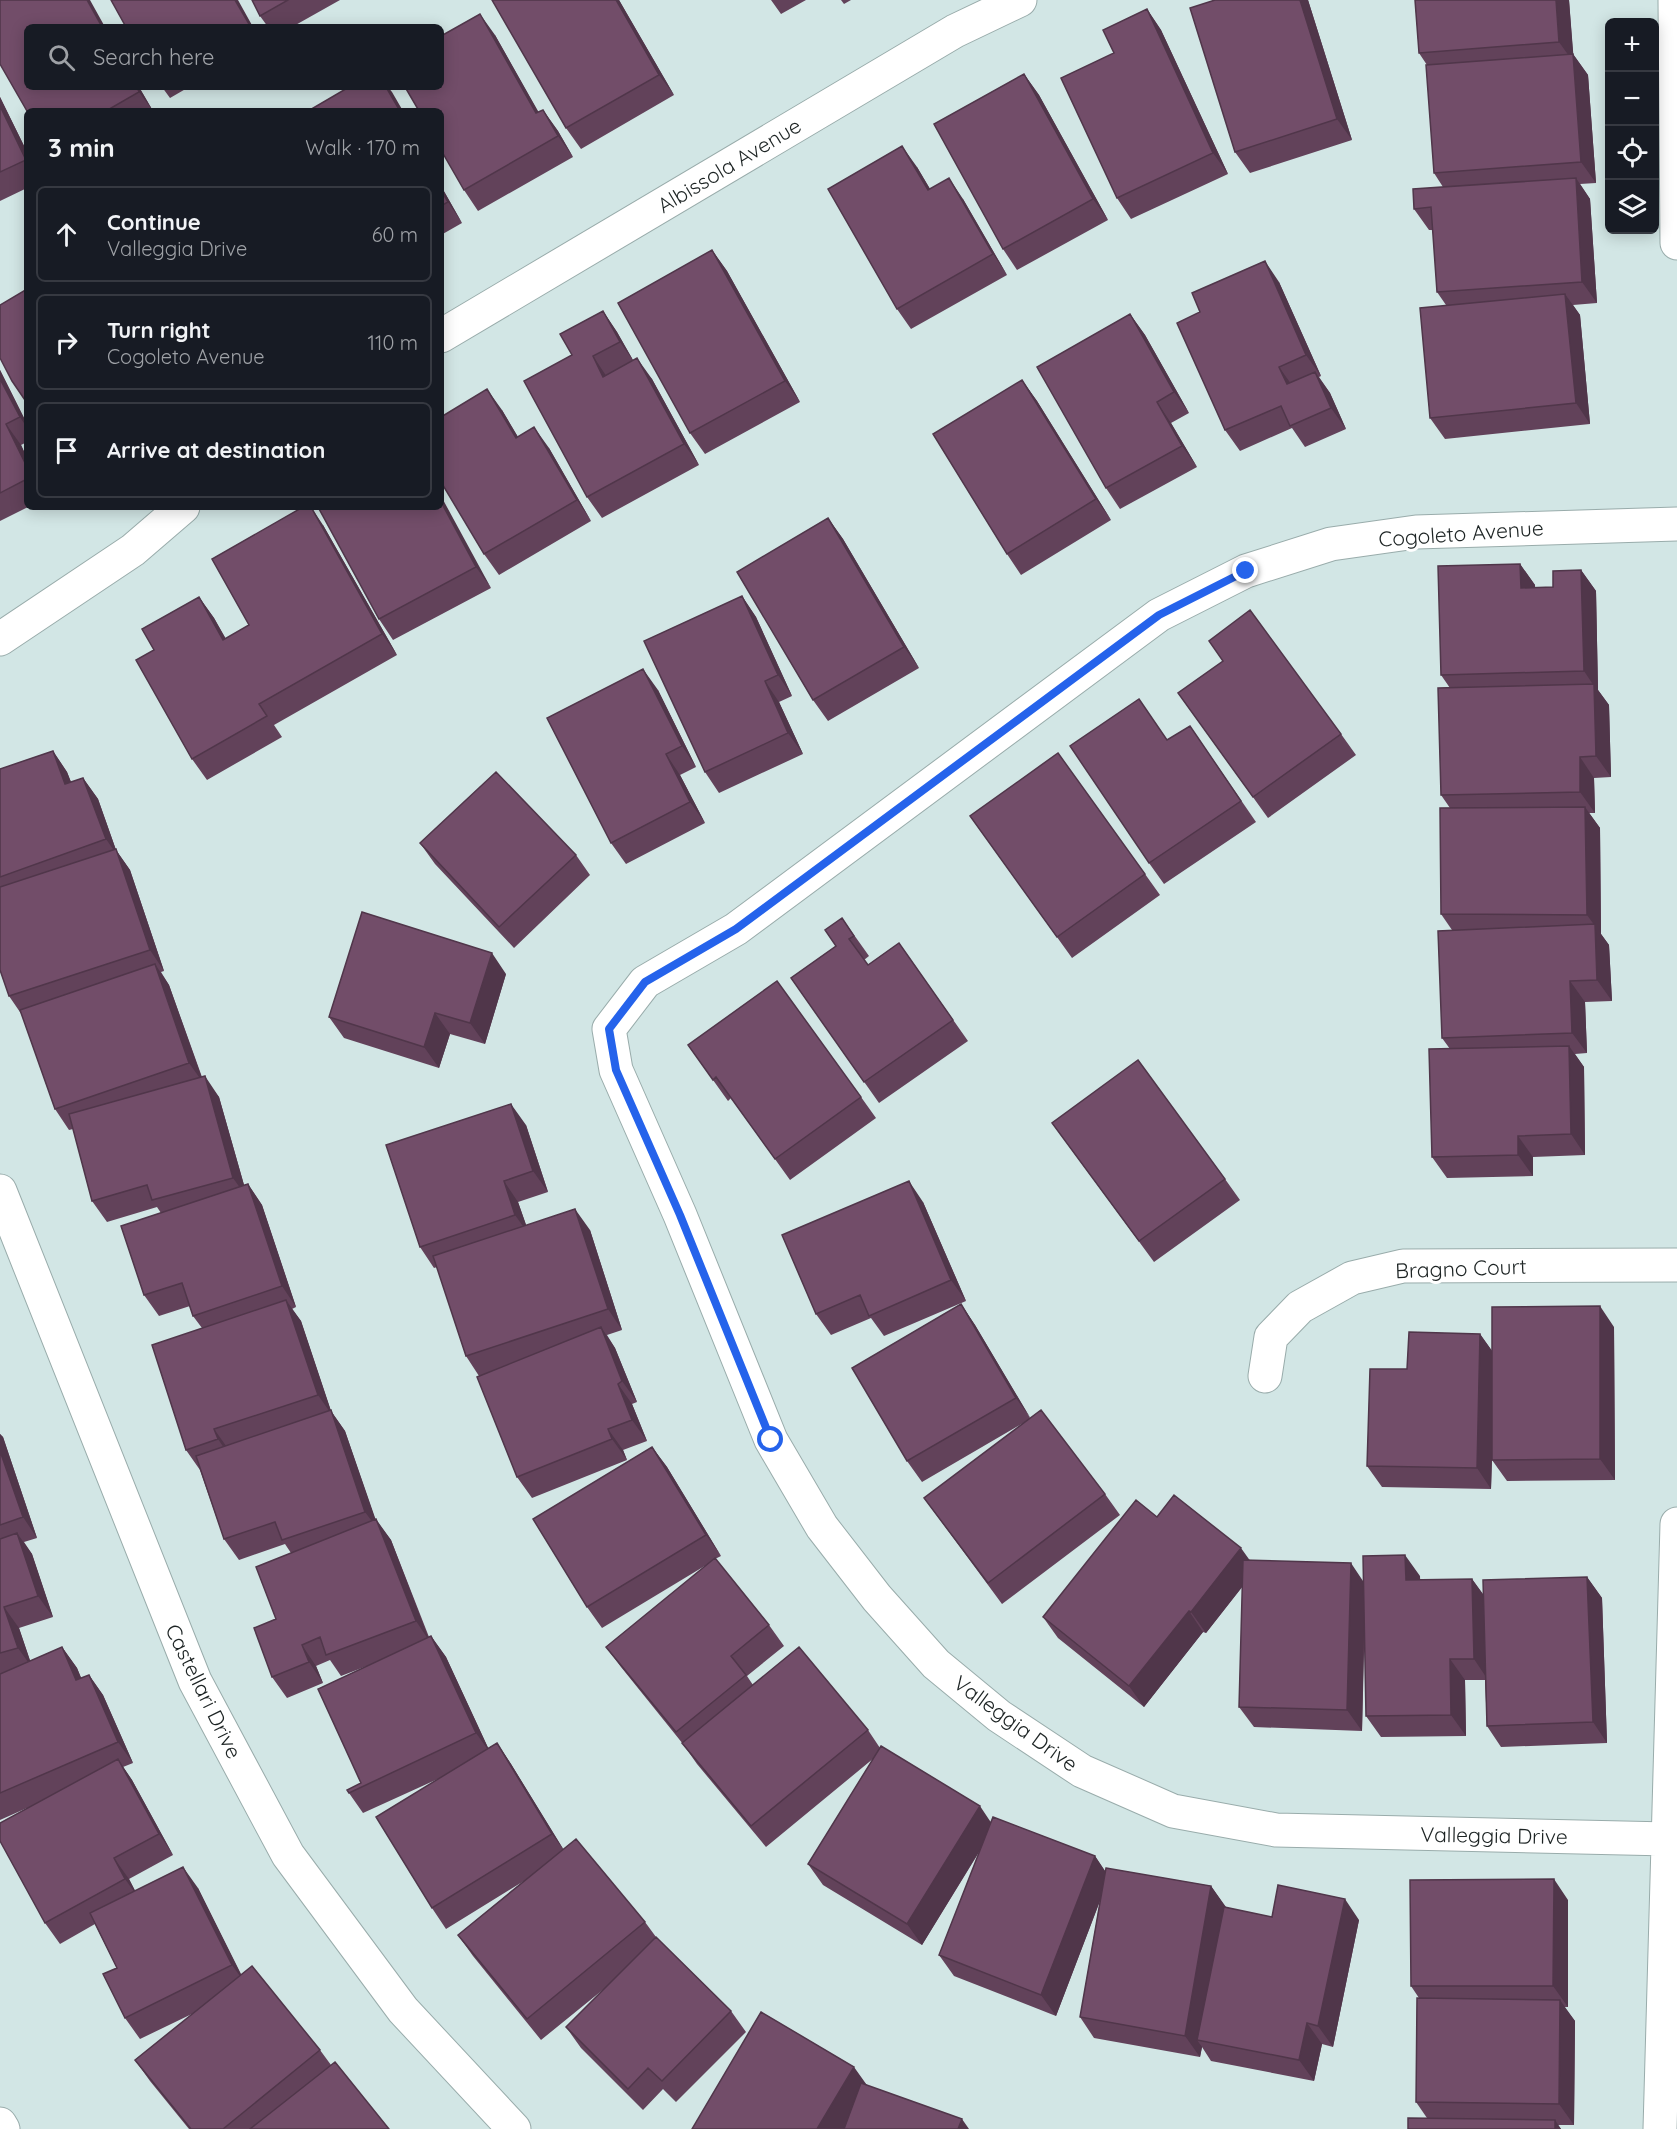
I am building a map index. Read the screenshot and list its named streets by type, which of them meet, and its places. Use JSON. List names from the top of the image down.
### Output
{
  "streets": {
    "street": [
      "Albissola Avenue",
      "Cogoleto Avenue",
      "Bragno Court",
      "Castellari Drive",
      "Valleggia Drive"
    ]
  },
  "crossings": [
    ["Cogoleto Avenue", "Valleggia Drive"]
  ],
  "page": {
    "map_buttons": ["+", "−"],
    "search": "Search here",
    "heading": ["3 min", "Walk · 170 m"],
    "list": [
      ["Continue", "Valleggia Drive", "60 m"],
      ["Turn right", "Cogoleto Avenue", "110 m"],
      "Arrive at destination"
    ]
  }
}
